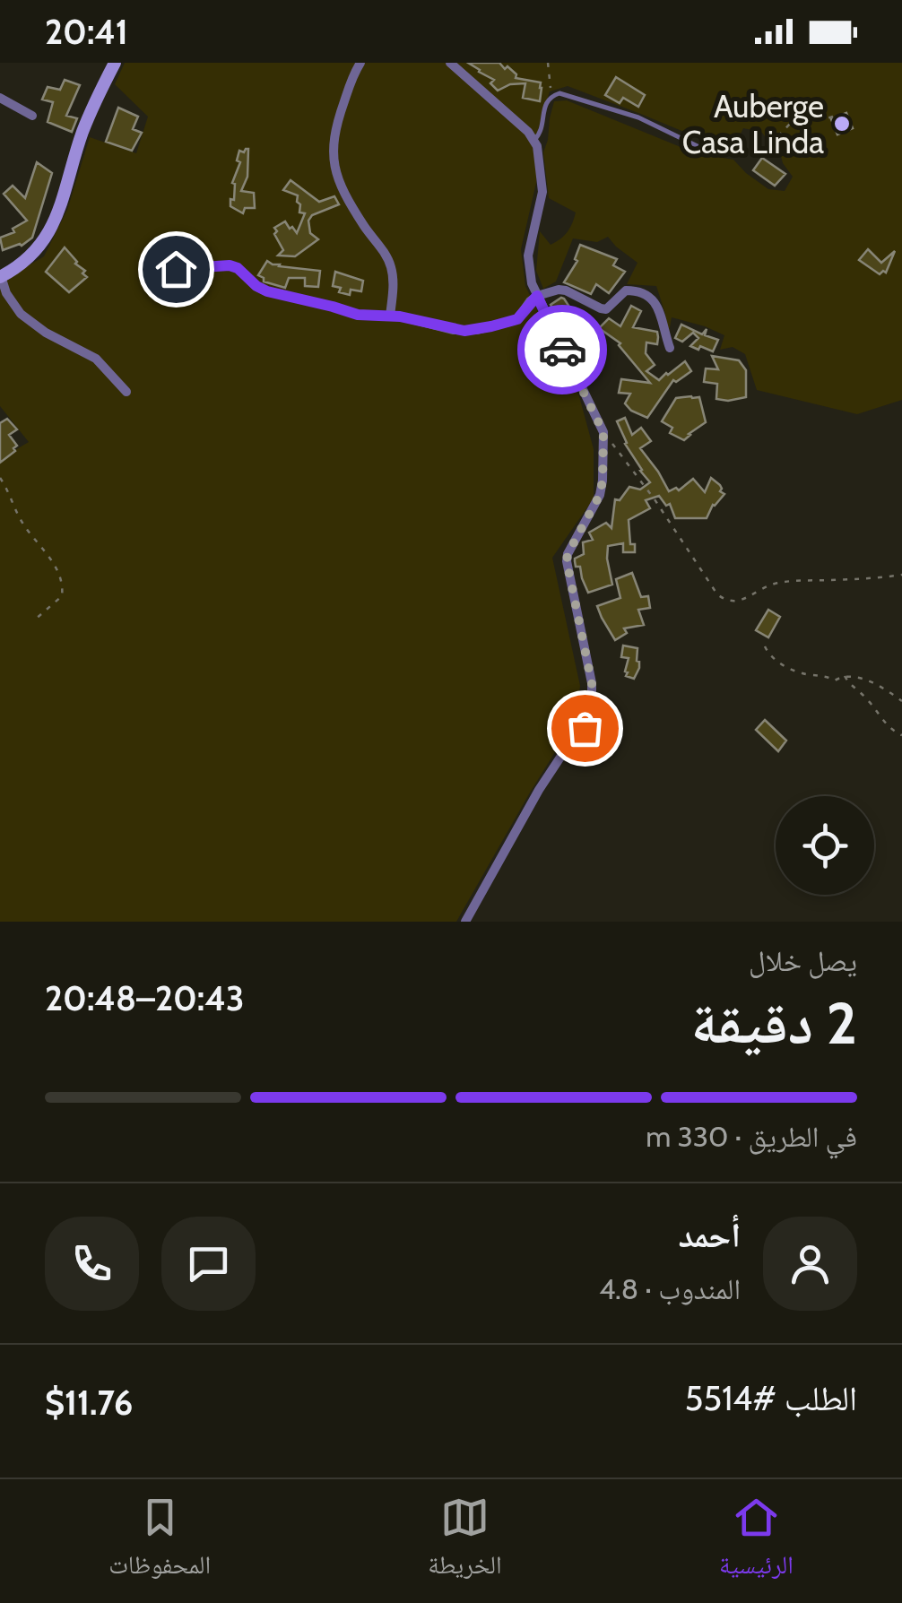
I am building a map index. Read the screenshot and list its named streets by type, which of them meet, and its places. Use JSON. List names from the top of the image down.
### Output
{
  "places": ["Auberge Casa Linda"],
  "page": {
    "status": "20:41",
    "heading": ["2 دقيقة", "يصل خلال", "20:43–20:48"],
    "panel": [
      "أحمد",
      "المندوب · 4.8",
      "الطلب #5514",
      "$11.76"
    ],
    "bar": "في الطريق · 330 m",
    "tabs": ["الرئيسية", "الخريطة", "المحفوظات"]
  }
}
